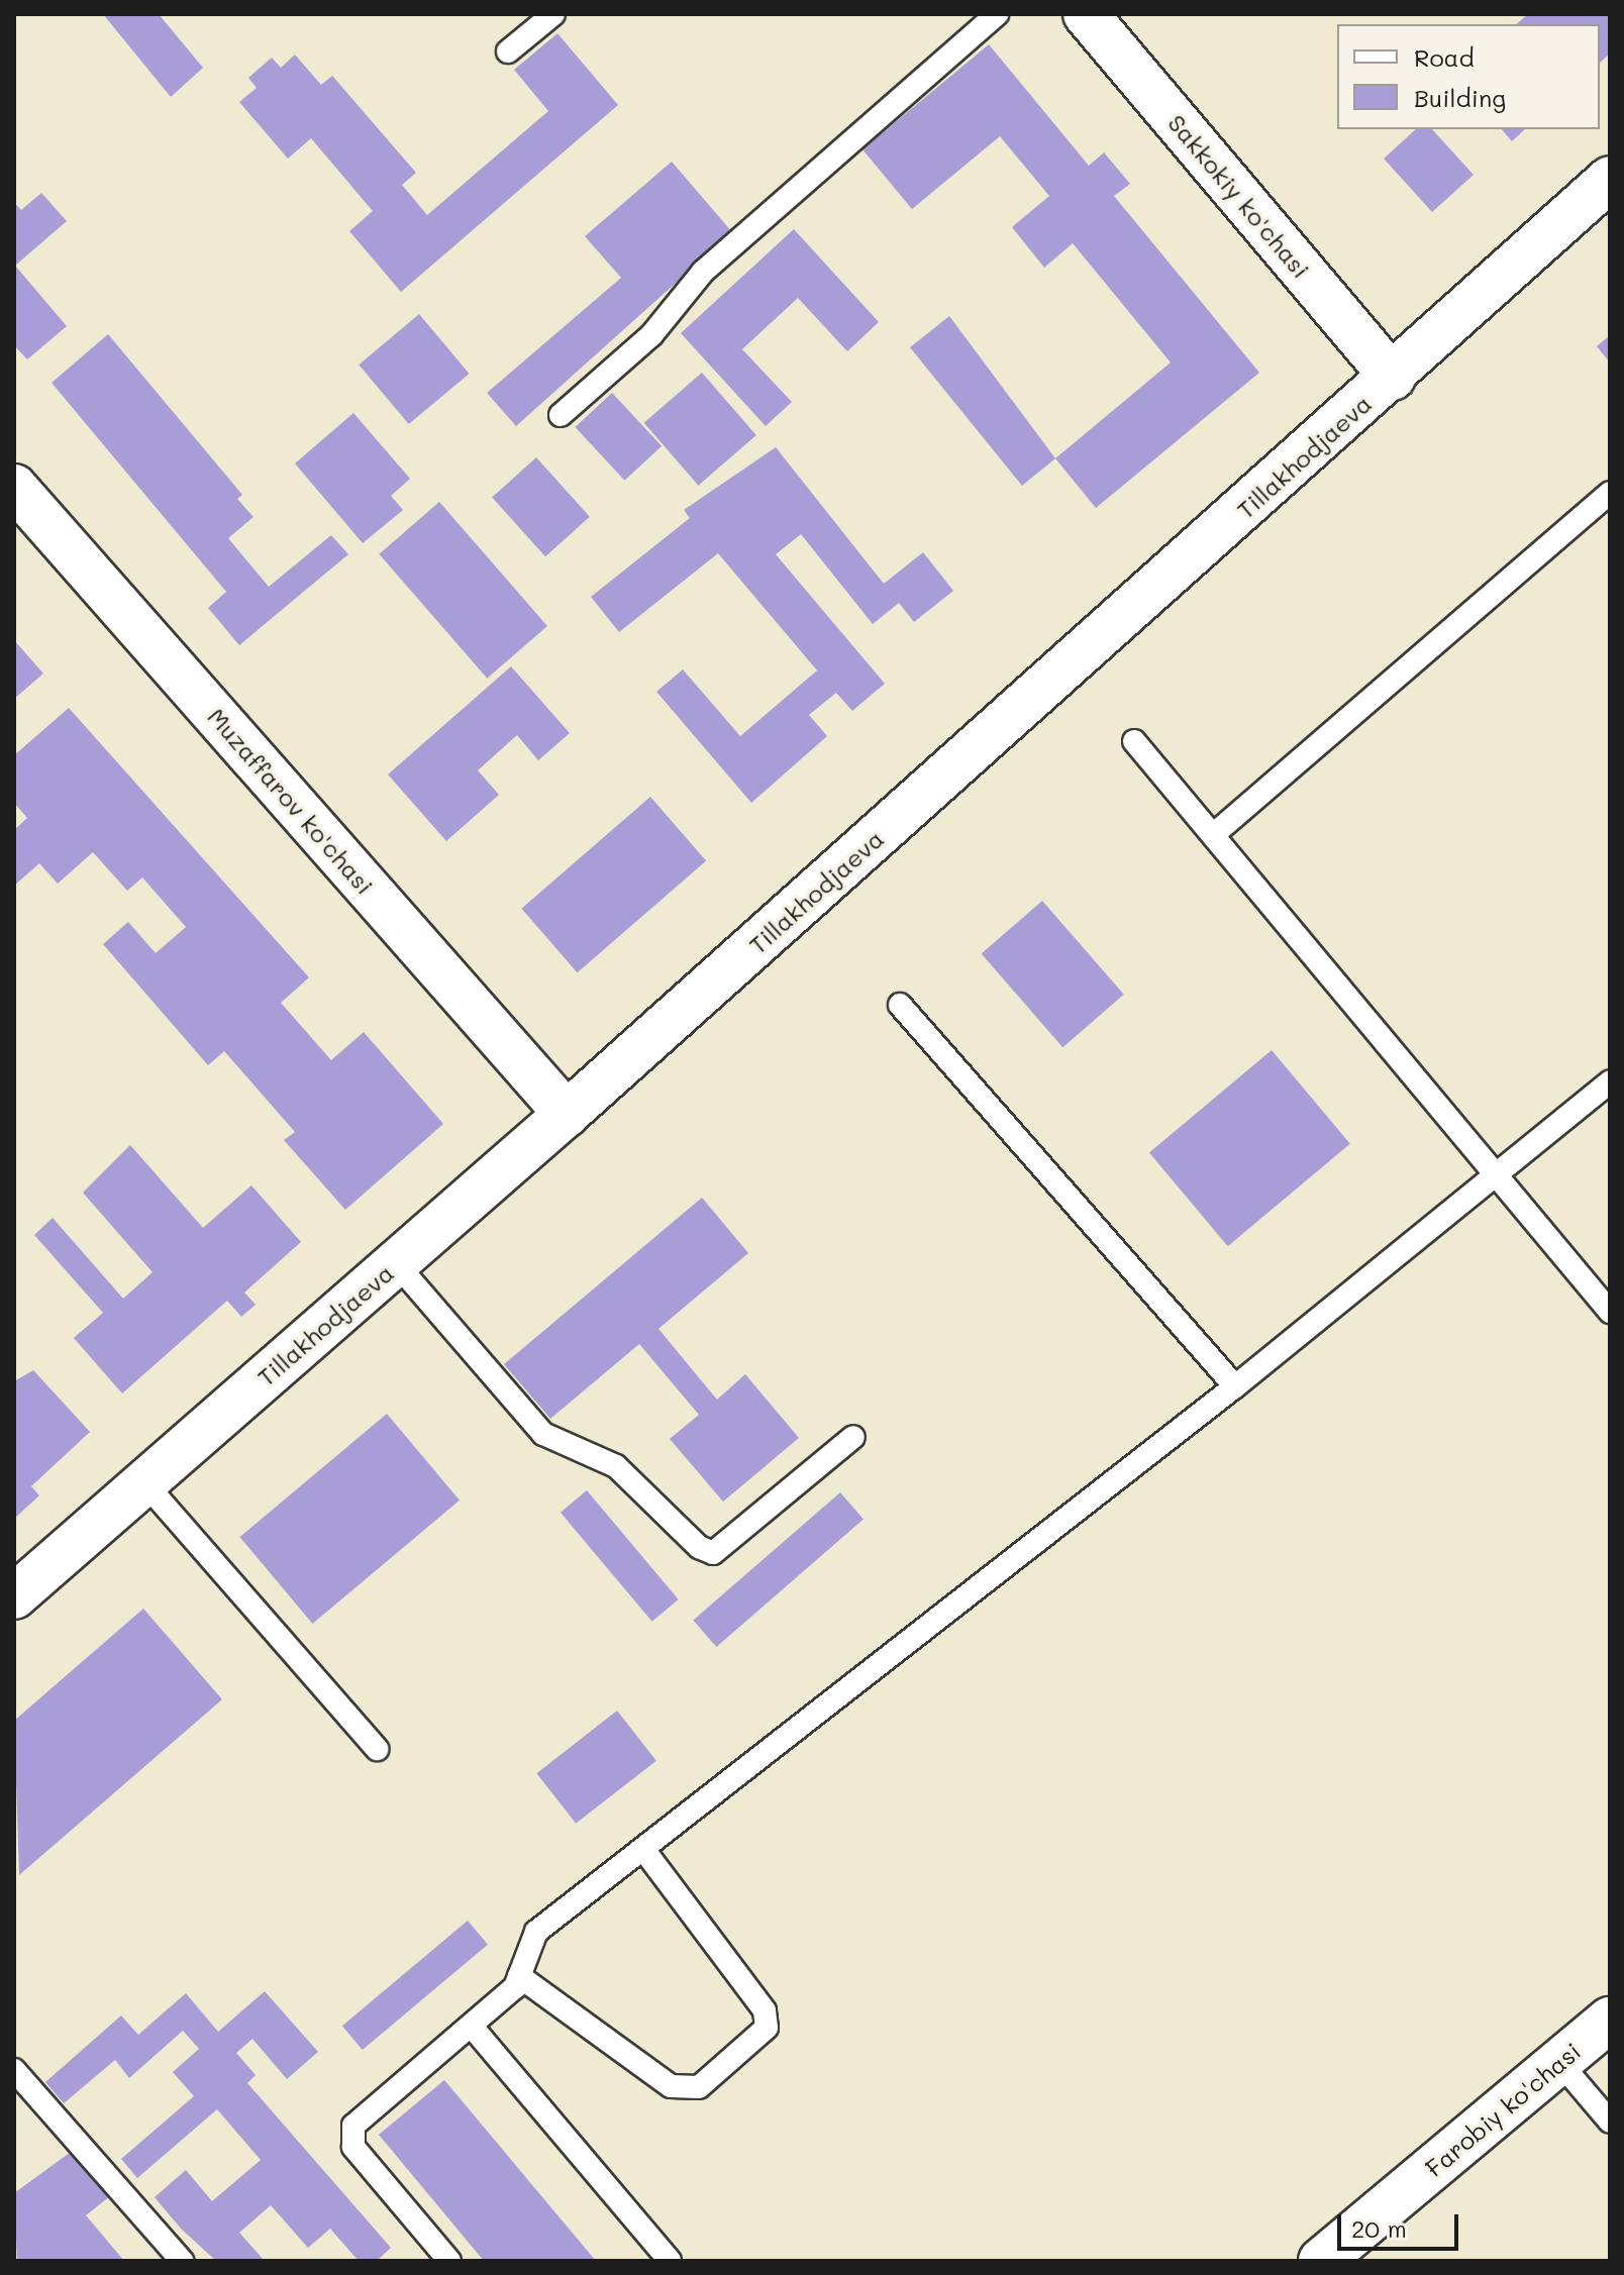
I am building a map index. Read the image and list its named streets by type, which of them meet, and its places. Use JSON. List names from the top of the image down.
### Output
{
  "streets": {
    "street": [
      "Sakkokiy ko'chasi",
      "Tillakhodjaeva",
      "Muzaffarov ko'chasi",
      "Farobiy ko'chasi"
    ]
  },
  "crossings": [
    ["Sakkokiy ko'chasi", "Tillakhodjaeva"],
    ["Tillakhodjaeva", "Muzaffarov ko'chasi"]
  ],
  "legend": ["Road", "Building"],
  "scale_bar": "20 m"
}
